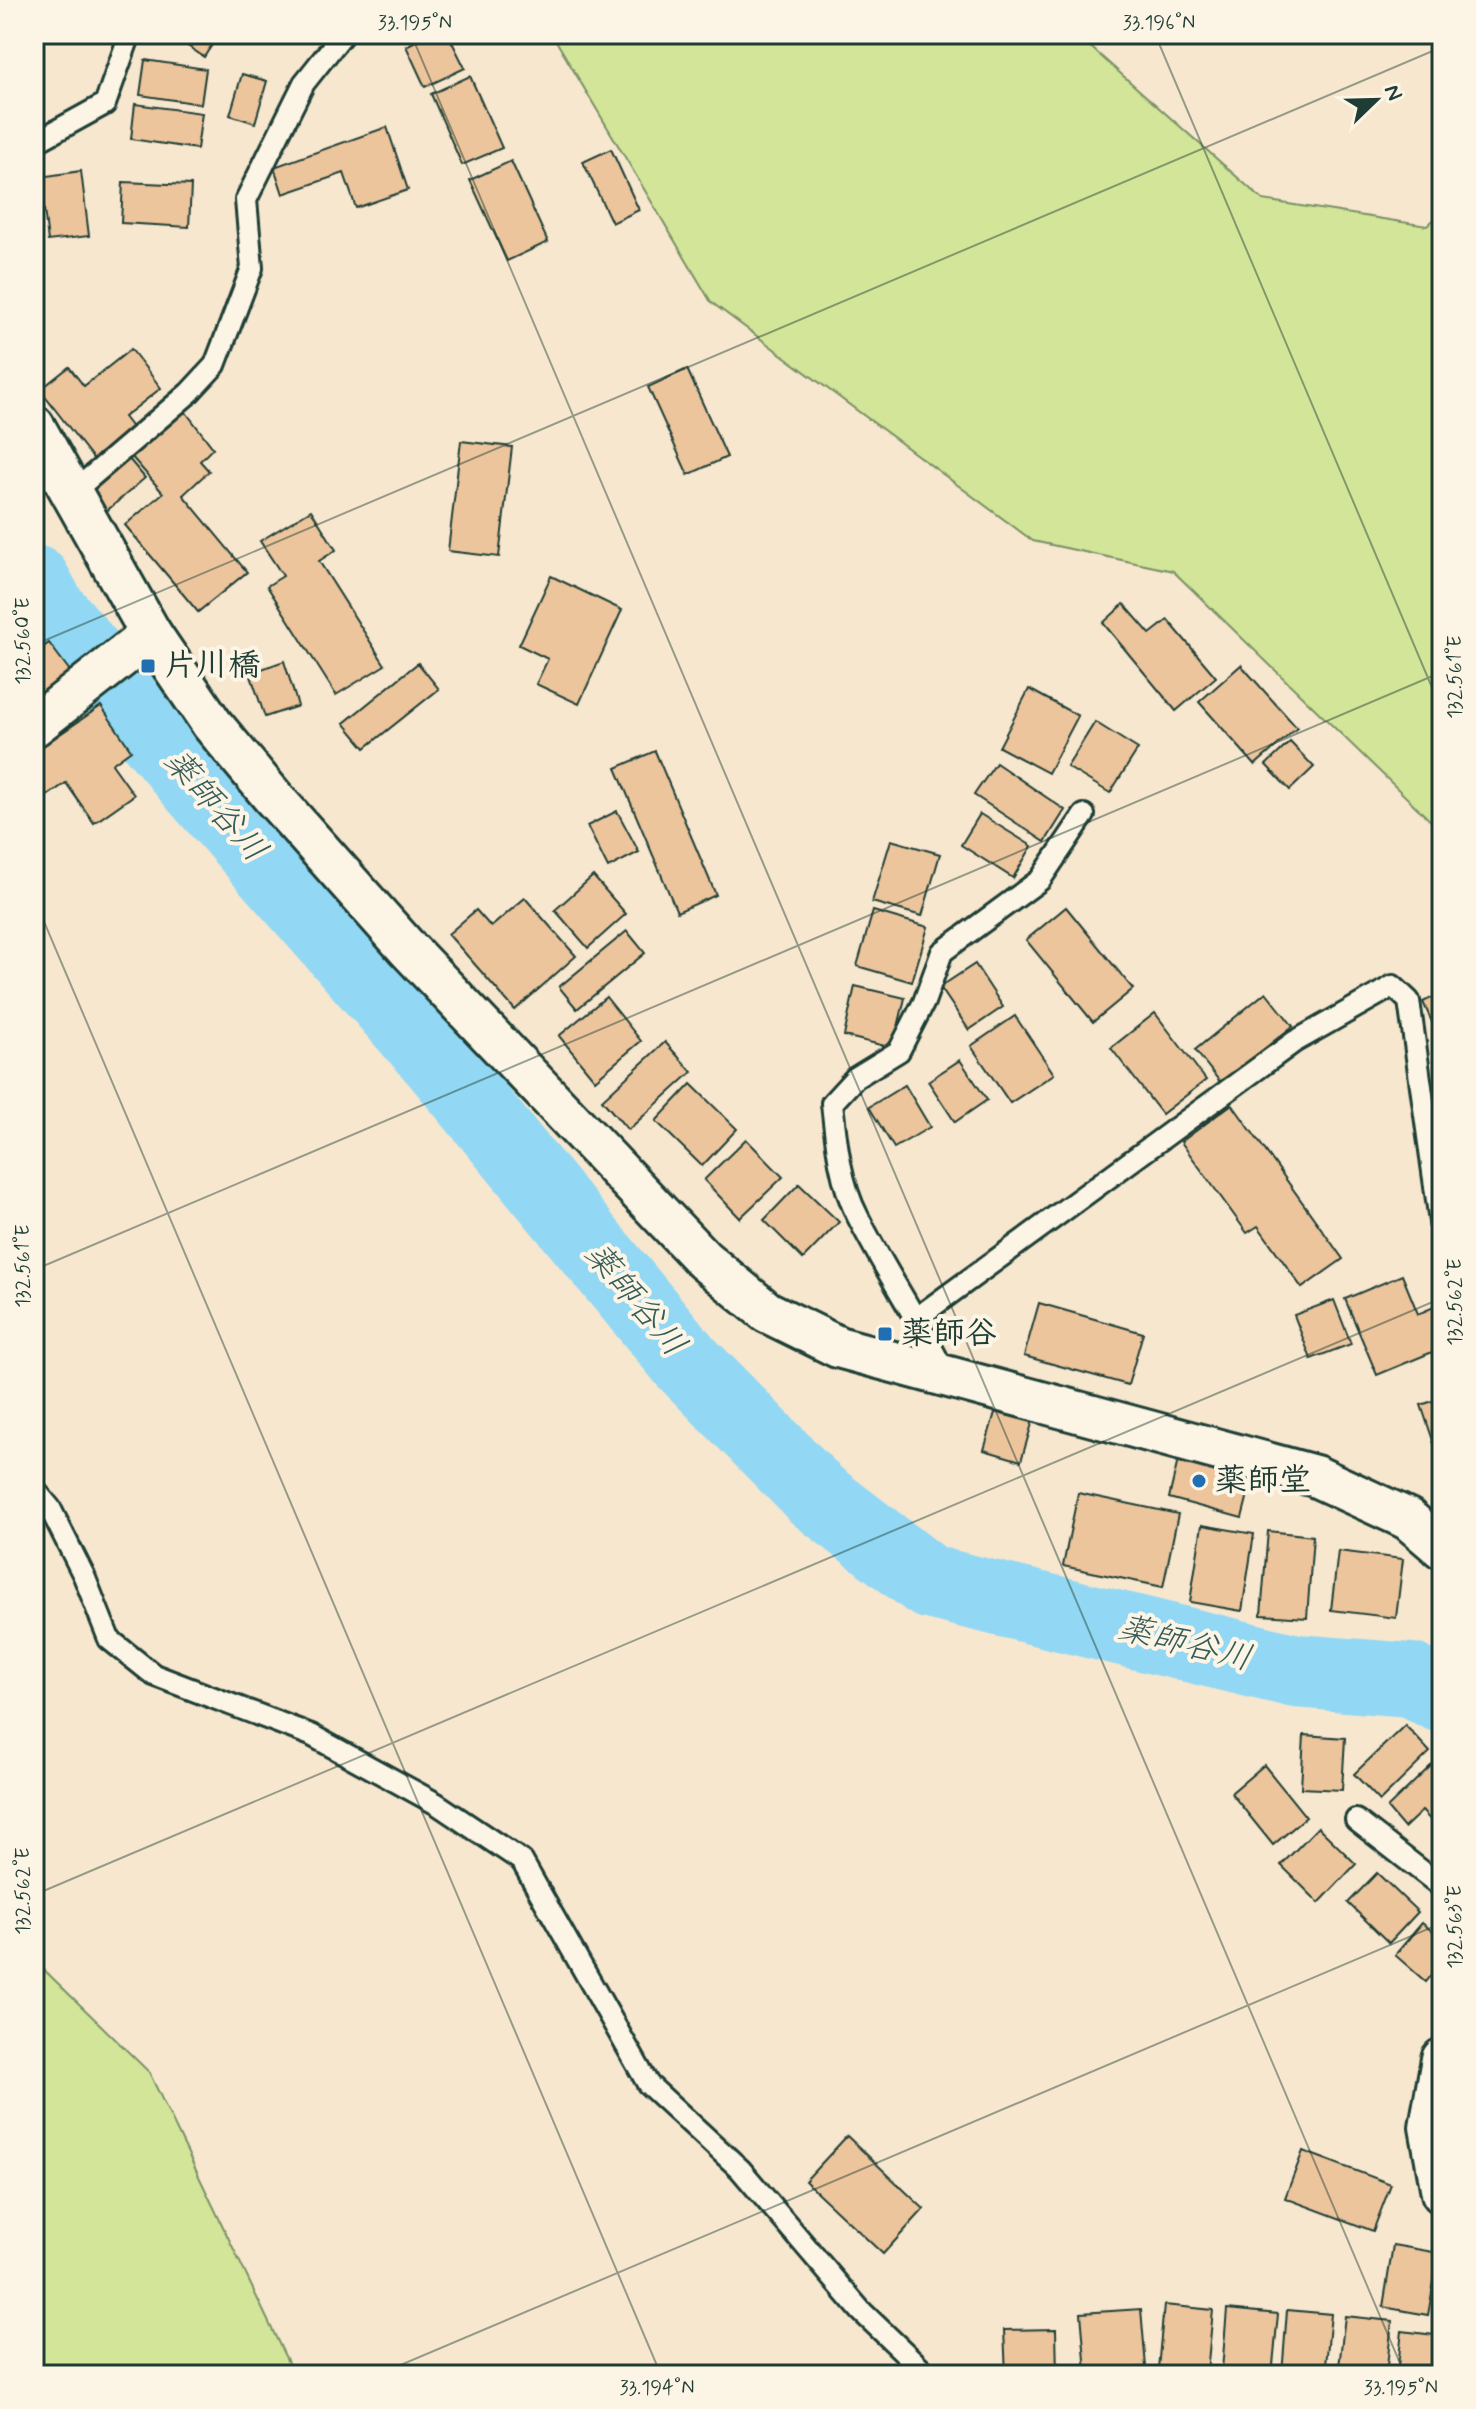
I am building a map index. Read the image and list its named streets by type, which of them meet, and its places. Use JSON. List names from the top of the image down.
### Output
{
  "water": ["薬師谷川"],
  "places": {
    "transit": ["片川橋", "薬師谷"],
    "other": ["薬師堂"]
  },
  "north": "top right",
  "coordinates": [
    "33.195°N",
    "33.196°N",
    "132.560°E",
    "132.561°E",
    "132.562°E",
    "132.563°E",
    "33.194°N"
  ]
}
